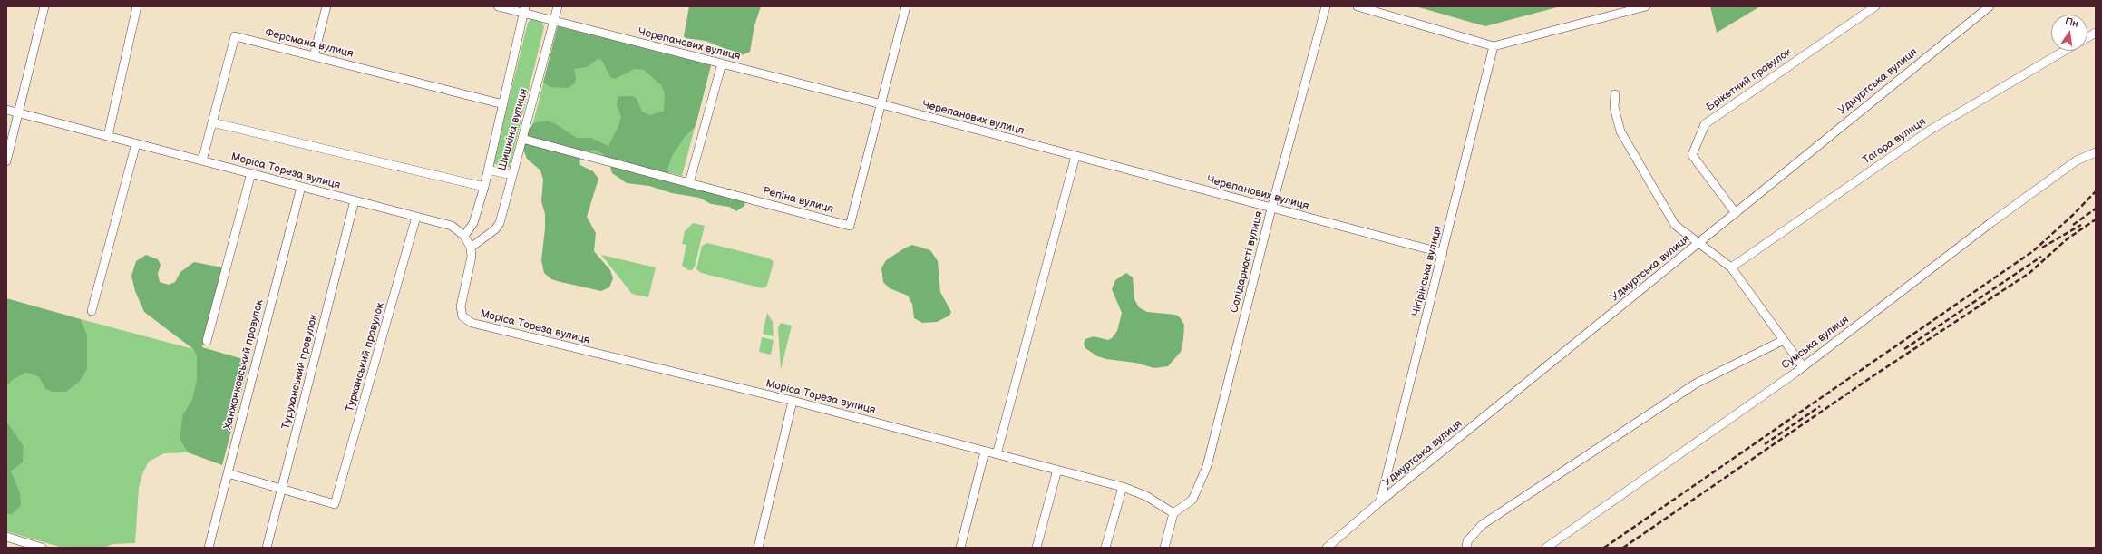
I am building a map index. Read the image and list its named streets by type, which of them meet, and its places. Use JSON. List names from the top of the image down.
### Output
{
  "streets": {
    "street": [
      "Ферсмана вулиця",
      "Черепанових вулиця",
      "Брiкетний провулок",
      "Удмуртська вулиця",
      "Шишкiна вулиця",
      "Тагора вулиця",
      "Моріса Тореза вулиця",
      "Репiна вулиця",
      "Солідарності вулиця",
      "Чiгiрiнська вулиця",
      "Сумська вулиця",
      "Турханський провулок",
      "Ханжонковський провулок",
      "Туруханський провулок"
    ]
  },
  "crossings": [
    ["Ферсмана вулиця", "Моріса Тореза вулиця"],
    ["Черепанових вулиця", "Шишкiна вулиця"],
    ["Черепанових вулиця", "Репiна вулиця"],
    ["Черепанових вулиця", "Солідарності вулиця"],
    ["Черепанових вулиця", "Чiгiрiнська вулиця"],
    ["Брiкетний провулок", "Удмуртська вулиця"],
    ["Удмуртська вулиця", "Чiгiрiнська вулиця"],
    ["Шишкiна вулиця", "Моріса Тореза вулиця"],
    ["Шишкiна вулиця", "Репiна вулиця"],
    ["Моріса Тореза вулиця", "Солідарності вулиця"],
    ["Моріса Тореза вулиця", "Турханський провулок"],
    ["Моріса Тореза вулиця", "Ханжонковський провулок"],
    ["Моріса Тореза вулиця", "Туруханський провулок"],
    ["Турханський провулок", "Туруханський провулок"]
  ],
  "north": "top"
}
